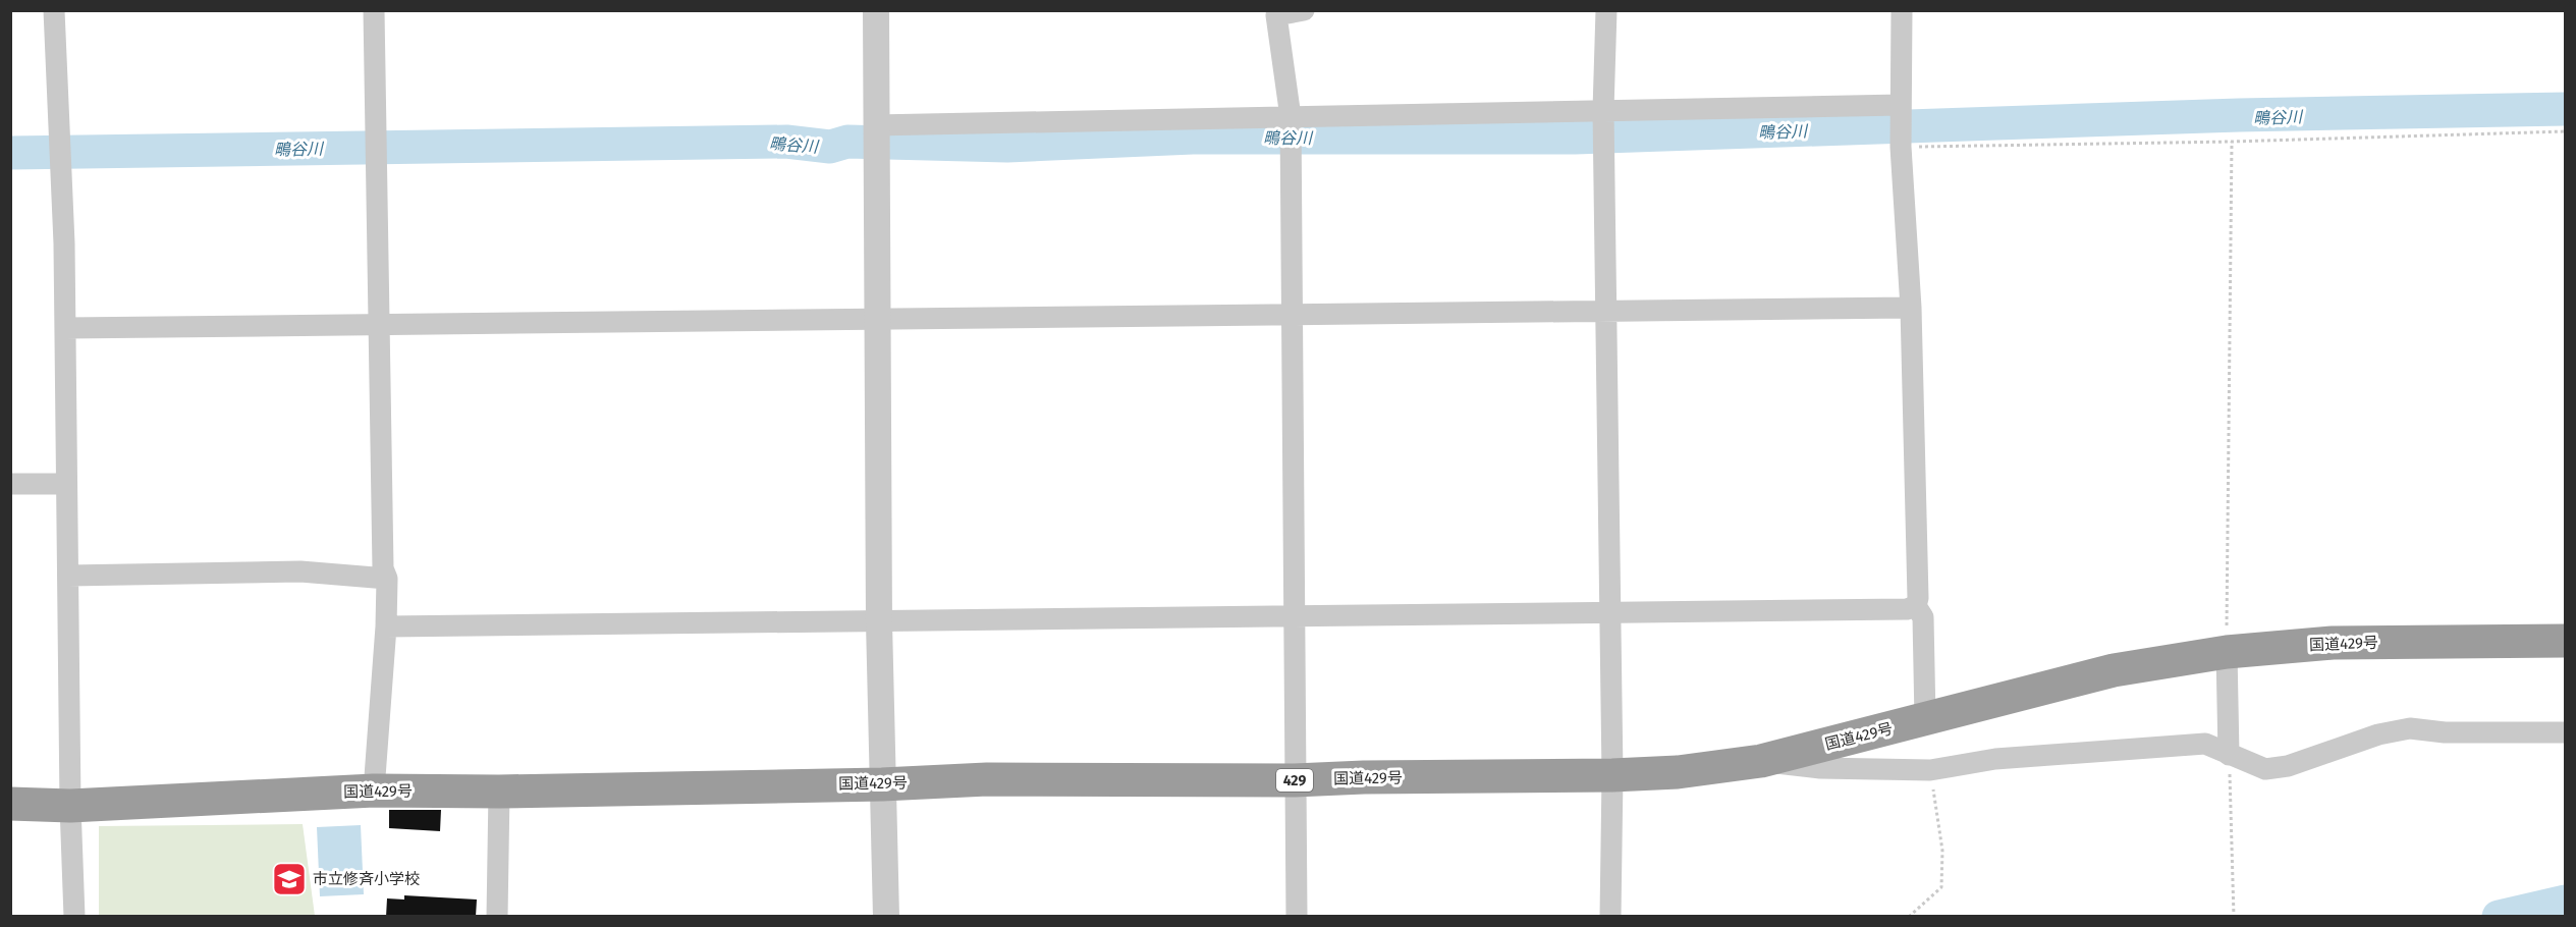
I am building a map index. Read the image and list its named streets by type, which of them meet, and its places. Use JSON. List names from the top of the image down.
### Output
{
  "streets": {
    "highway": ["国道429号", "429"]
  },
  "water": ["鴫谷川"],
  "places": {
    "school or university": ["市立修斉小学校"]
  }
}
